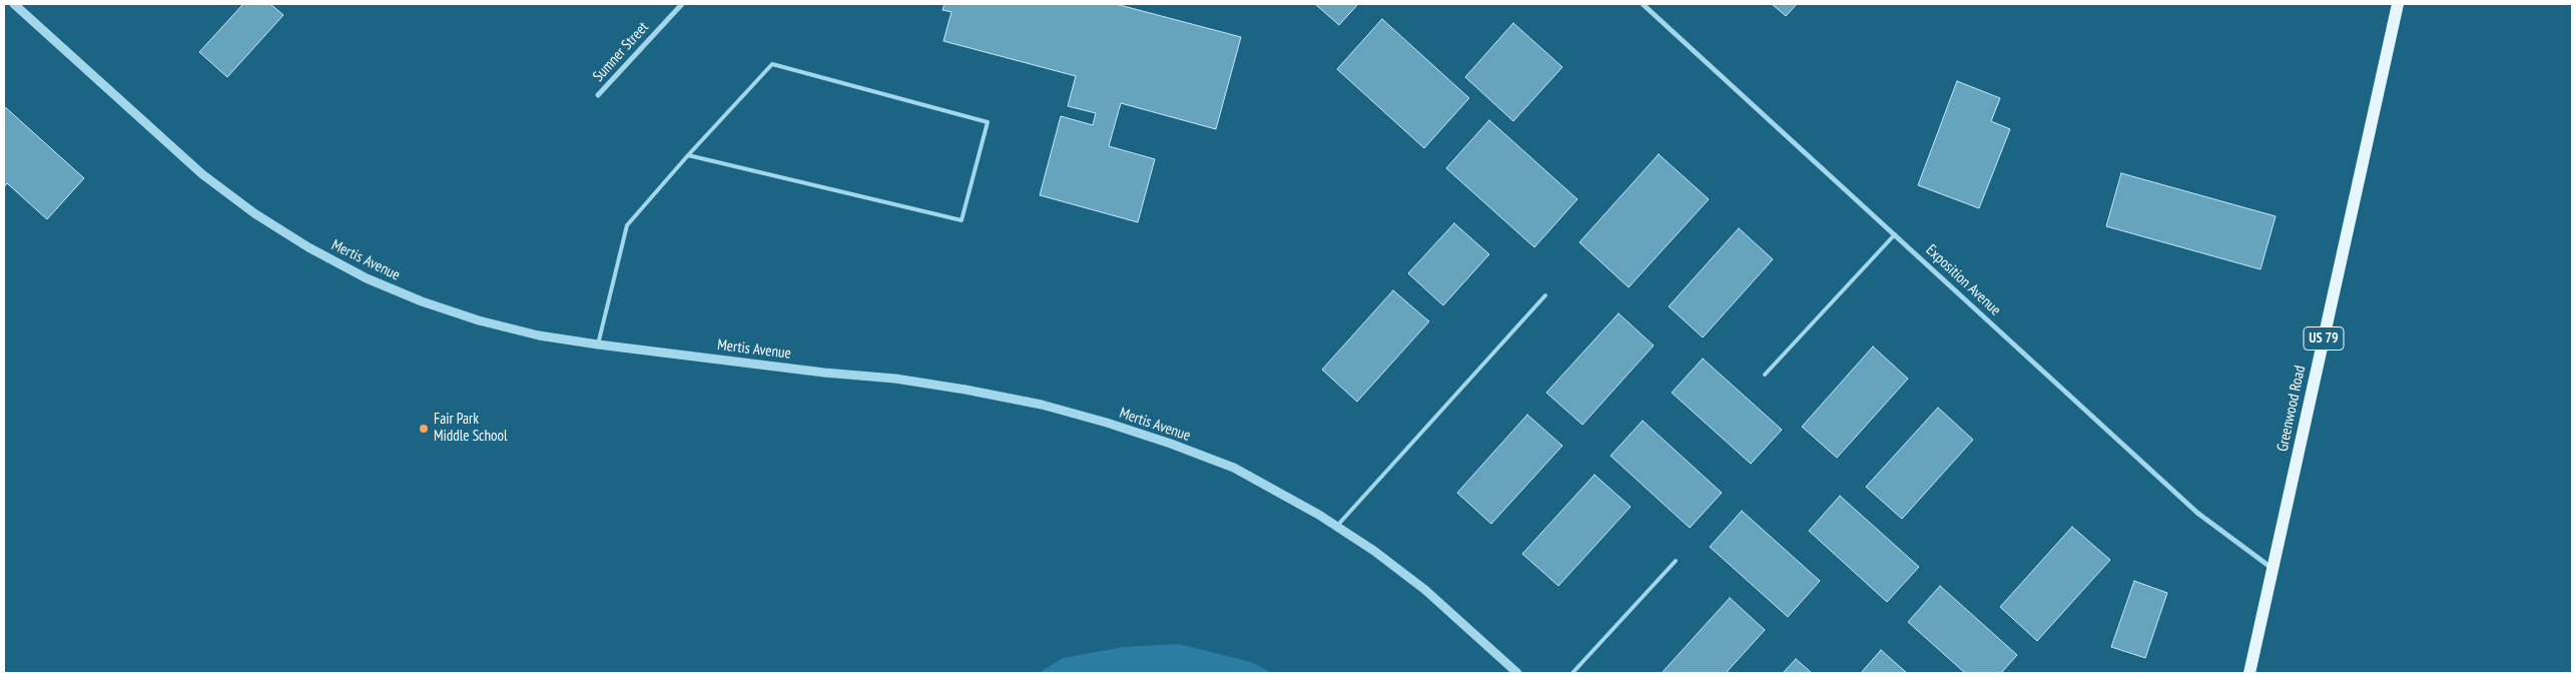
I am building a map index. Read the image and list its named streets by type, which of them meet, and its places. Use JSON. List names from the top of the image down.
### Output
{
  "streets": {
    "main road": ["US 79", "Greenwood Road"],
    "street": ["Sumner Street", "Mertis Avenue", "Exposition Avenue"]
  },
  "crossings": [
    ["Exposition Avenue", "Greenwood Road"]
  ],
  "places": ["Fair Park Middle School"]
}
